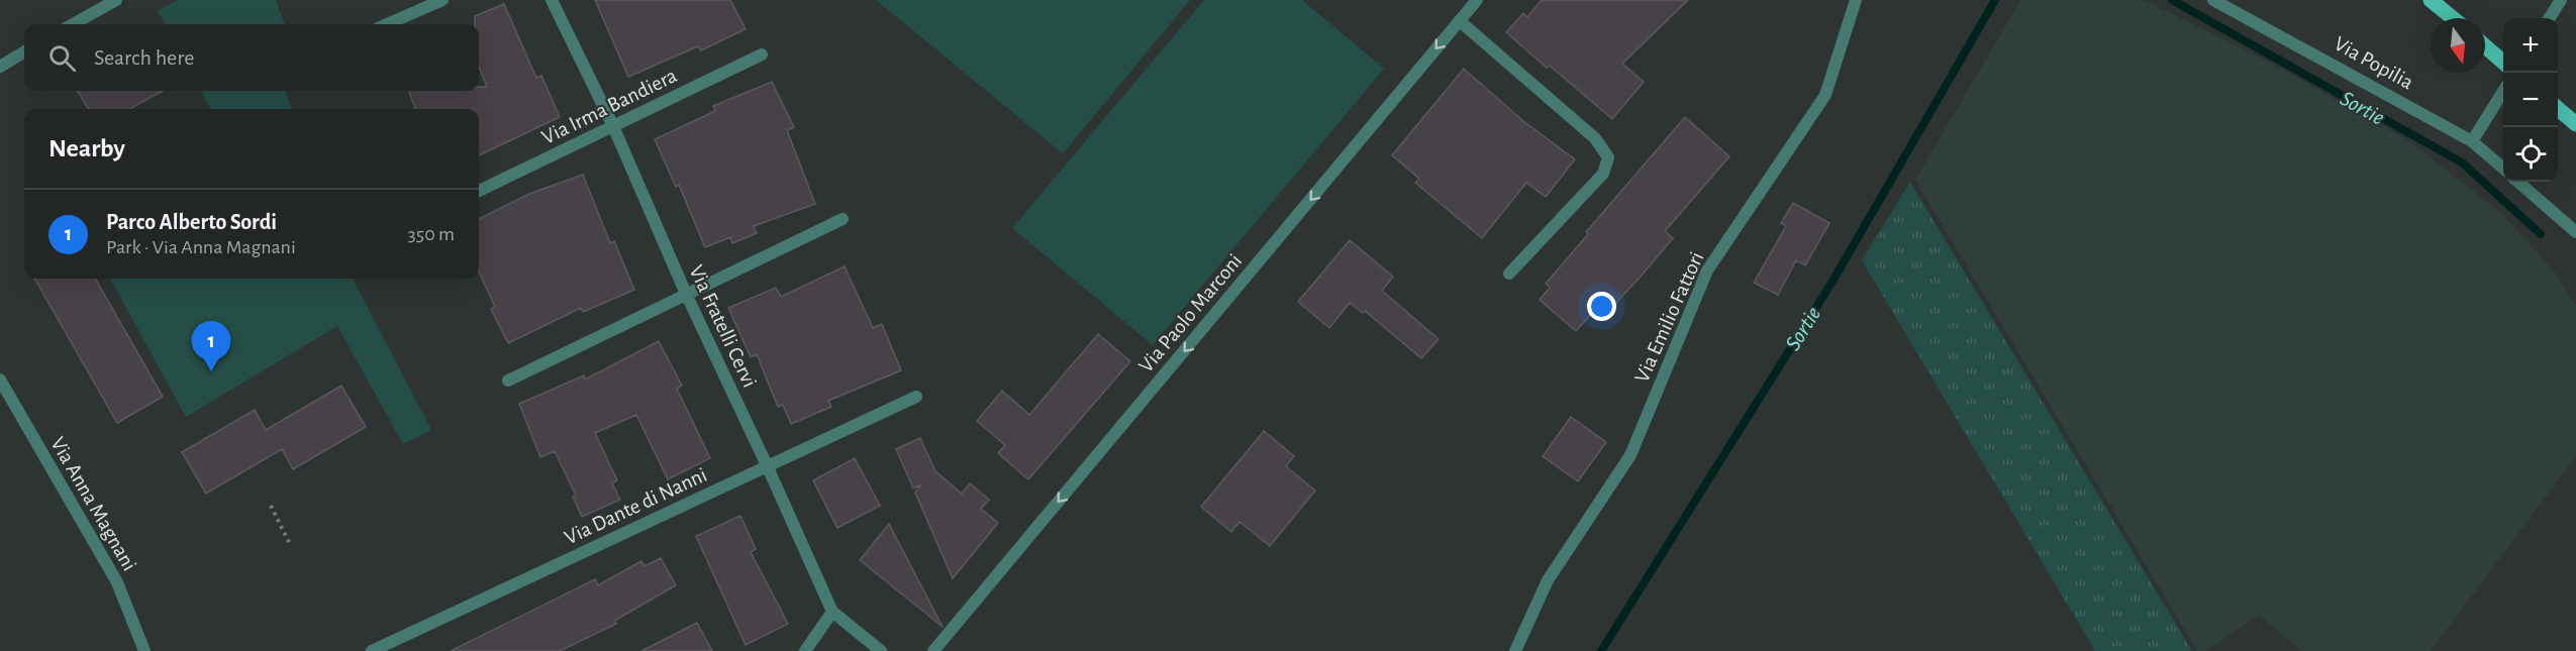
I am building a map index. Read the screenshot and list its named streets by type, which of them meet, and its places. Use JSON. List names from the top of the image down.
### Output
{
  "streets": {
    "street": [
      "Via Popilia",
      "Via Irma Bandiera",
      "Via Paolo Marconi",
      "Via Emilio Fattori",
      "Via Fratelli Cervi",
      "Via Anna Magnani",
      "Via Dante di Nanni"
    ]
  },
  "crossings": [
    ["Via Irma Bandiera", "Via Fratelli Cervi"],
    ["Via Fratelli Cervi", "Via Dante di Nanni"]
  ],
  "one_way": ["Via Paolo Marconi"],
  "water": ["Sortie"],
  "north": "bottom",
  "page": {
    "map_buttons": ["+", "−"],
    "search": "Search here",
    "heading": "Nearby",
    "list": [
      {
        "mark": "1",
        "name": "Parco Alberto Sordi",
        "note": "Park · Via Anna Magnani",
        "value": "350 m"
      }
    ],
    "pins": "1"
  }
}
